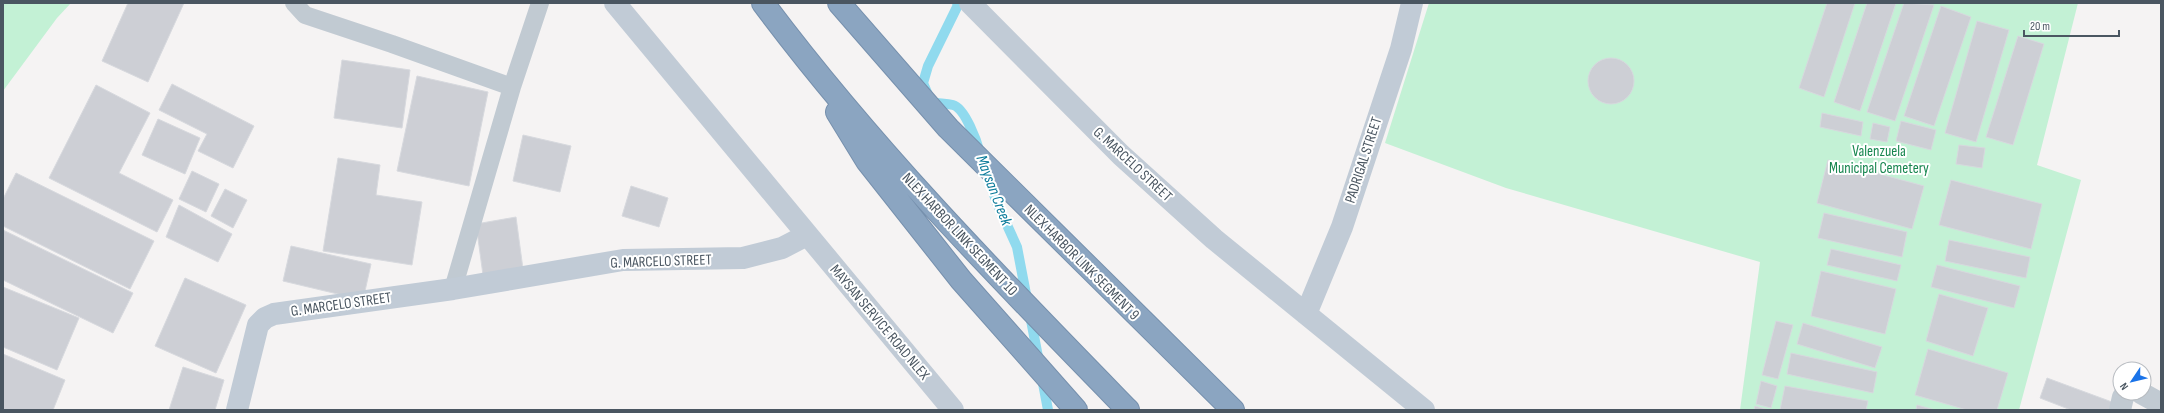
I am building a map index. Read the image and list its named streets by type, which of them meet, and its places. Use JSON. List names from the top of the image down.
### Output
{
  "streets": {
    "highway": ["NLEX HARBOR LINK SEGMENT 10", "NLEX HARBOR LINK SEGMENT 9"],
    "street": ["PADRIGAL STREET", "G. MARCELO STREET", "MAYSAN SERVICE ROAD NLEX"]
  },
  "crossings": [
    ["PADRIGAL STREET", "G. MARCELO STREET"],
    ["G. MARCELO STREET", "MAYSAN SERVICE ROAD NLEX"]
  ],
  "water": ["Maysan Creek"],
  "parks": ["Valenzuela Municipal Cemetery"],
  "scale_bar": "20 m",
  "north": "bottom left"
}
